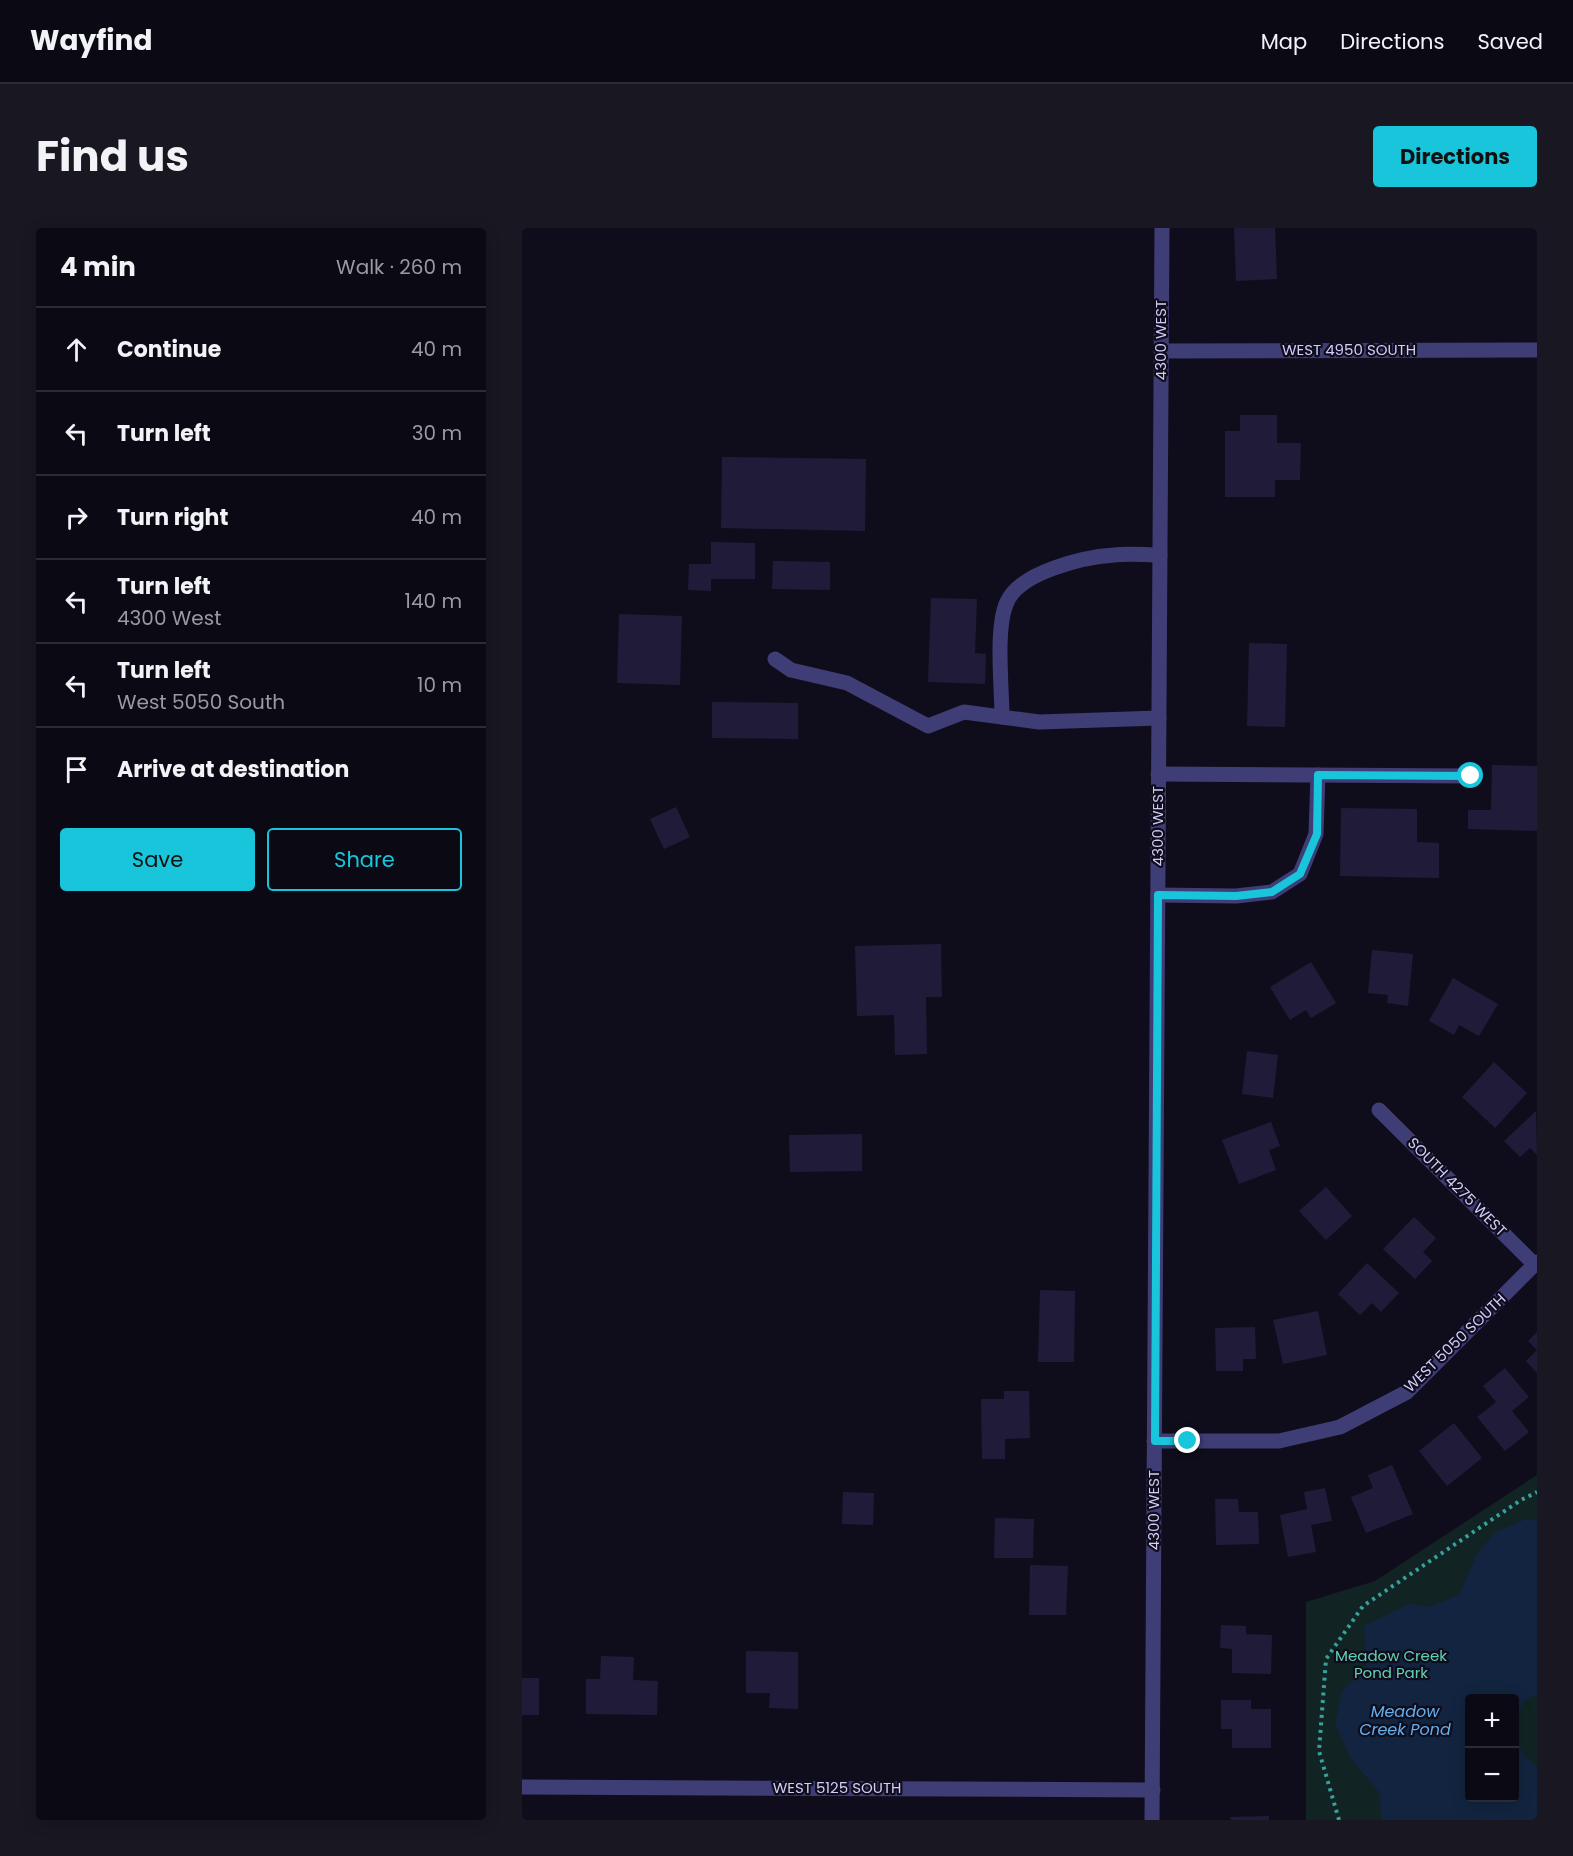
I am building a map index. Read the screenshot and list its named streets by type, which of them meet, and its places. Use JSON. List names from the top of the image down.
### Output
{
  "streets": {
    "street": [
      "4300 WEST",
      "WEST 4950 SOUTH",
      "SOUTH 4275 WEST",
      "WEST 5050 SOUTH",
      "WEST 5125 SOUTH"
    ]
  },
  "crossings": [
    ["4300 WEST", "WEST 4950 SOUTH"],
    ["4300 WEST", "WEST 5050 SOUTH"],
    ["4300 WEST", "WEST 5125 SOUTH"],
    ["SOUTH 4275 WEST", "WEST 5050 SOUTH"]
  ],
  "water": ["Meadow Creek Pond"],
  "parks": ["Meadow Creek Pond Park"],
  "page": {
    "header": "Wayfind",
    "nav": ["Map", "Directions", "Saved"],
    "title": "Find us",
    "buttons": [
      "Directions",
      ["Save", "Share"]
    ],
    "heading": ["4 min", "Walk · 260 m"],
    "list": [
      ["Continue", "40 m"],
      ["Turn left", "30 m"],
      ["Turn right", "40 m"],
      ["Turn left", "4300 West", "140 m"],
      ["Turn left", "West 5050 South", "10 m"],
      "Arrive at destination"
    ],
    "map_buttons": ["+", "−"]
  }
}
